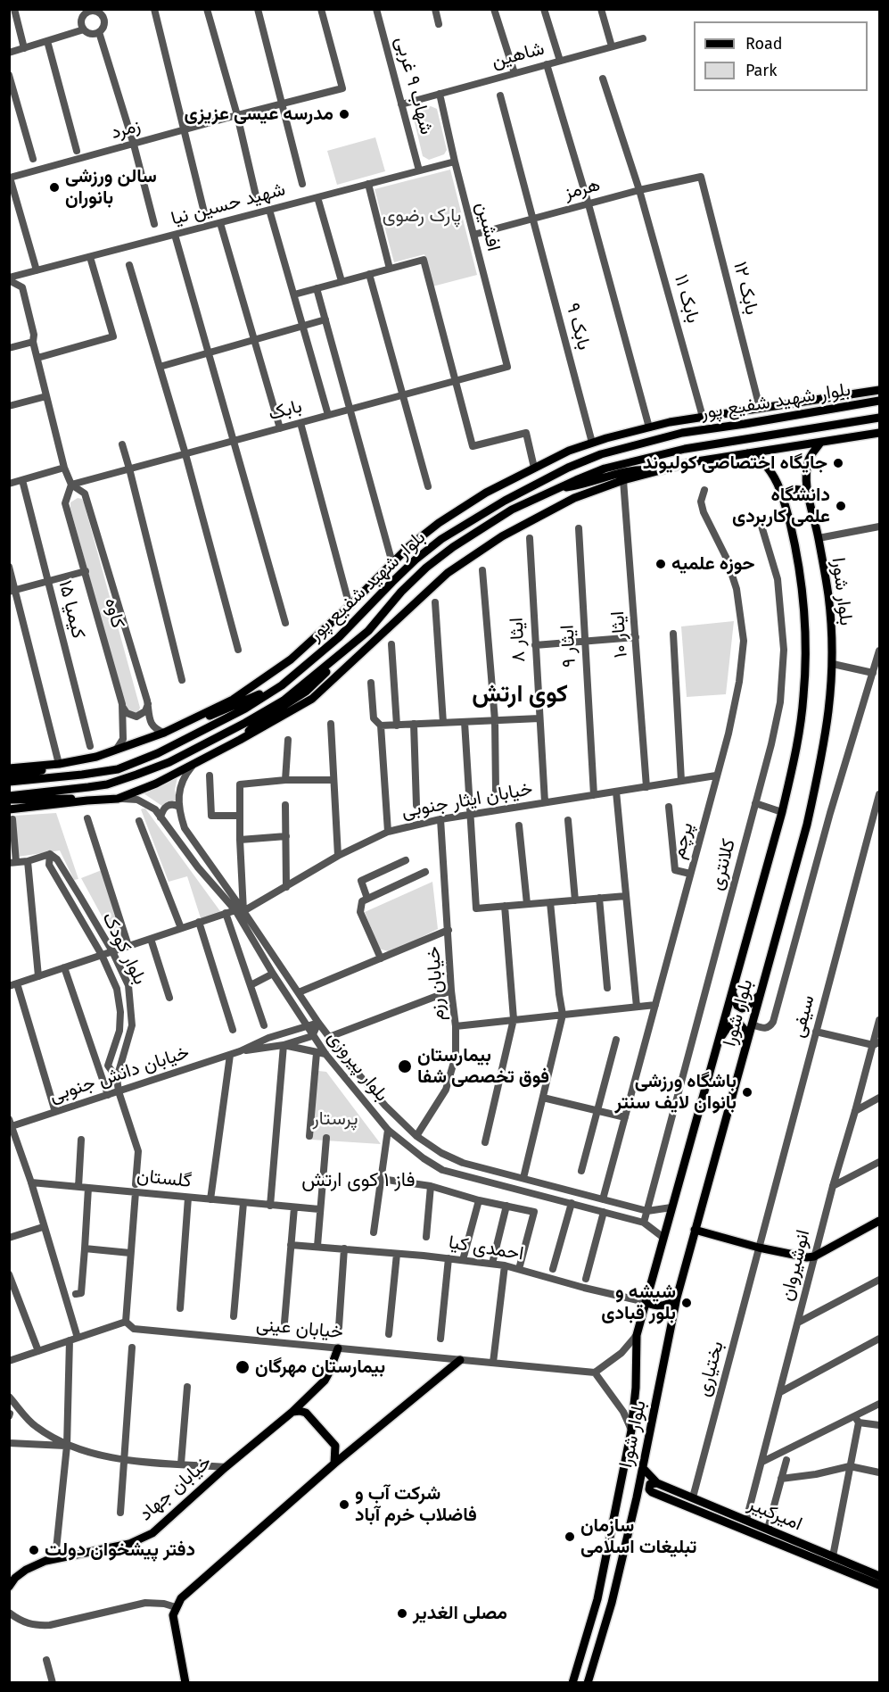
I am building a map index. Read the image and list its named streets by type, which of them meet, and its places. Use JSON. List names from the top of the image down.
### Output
{
  "streets": {
    "main road": [
      "بلوار شهید شفیع پور",
      "بلوار شورا",
      "خیابان جهاد",
      "امیرکبیر"
    ],
    "street": [
      "شاهین",
      "شهاب ۹ غربی",
      "زمرد",
      "هرمز",
      "شهید حسین نیا",
      "افشین",
      "بابک ۱۲",
      "بابک ۱۱",
      "بابک ۹",
      "بابک",
      "کیمیا ۱۵",
      "کاوه",
      "ایثار ۱۰",
      "ایثار ۸",
      "ایثار ۹",
      "خیابان ایثار جنوبی",
      "پرچم",
      "کلانتری",
      "بلوار کودک",
      "خیابان رزم",
      "سیفی",
      "بلوار پیروزی",
      "خیابان دانش جنوبی",
      "گلستان",
      "احمدی کیا",
      "انوشیروان",
      "خیابان عینی",
      "بختیاری"
    ]
  },
  "crossings": [
    ["شاهین", "شهاب ۹ غربی"],
    ["شاهین", "افشین"],
    ["شهاب ۹ غربی", "شهید حسین نیا"],
    ["زمرد", "شهید حسین نیا"],
    ["هرمز", "افشین"],
    ["هرمز", "بابک ۱۲"],
    ["هرمز", "بابک ۱۱"],
    ["هرمز", "بابک ۹"],
    ["شهید حسین نیا", "افشین"],
    ["شهید حسین نیا", "کاوه"],
    ["افشین", "بابک"],
    ["بابک", "کاوه"],
    ["بلوار شورا", "بلوار پیروزی"],
    ["بلوار شورا", "احمدی کیا"],
    ["ایثار ۱۰", "خیابان ایثار جنوبی"],
    ["ایثار ۸", "خیابان ایثار جنوبی"],
    ["ایثار ۹", "خیابان ایثار جنوبی"],
    ["خیابان ایثار جنوبی", "پرچم"],
    ["خیابان ایثار جنوبی", "خیابان رزم"],
    ["خیابان ایثار جنوبی", "بلوار پیروزی"],
    ["پرچم", "بلوار پیروزی"],
    ["کلانتری", "بلوار پیروزی"],
    ["خیابان رزم", "بلوار پیروزی"],
    ["سیفی", "بختیاری"],
    ["بلوار پیروزی", "خیابان دانش جنوبی"],
    ["انوشیروان", "امیرکبیر"],
    ["خیابان عینی", "خیابان جهاد"],
    ["بختیاری", "امیرکبیر"]
  ],
  "districts": ["کوی ارتش", "فاز ۱ کوی ارتش"],
  "parks": ["پارک رضوی", "پرستار"],
  "places": [
    "مدرسه عیسی عزیزی",
    "سالن ورزشی بانوران",
    "جایگاه اختصاصی کولیوند",
    "دانشگاه علمی کاربردی",
    "حوزه علمیه",
    "بیمارستان فوق تخصصی شفا",
    "باشگاه ورزشی بانوان لایف سنتر",
    "شیشه و بلور قبادی",
    "بیمارستان مهرگان",
    "شرکت آب و فاضلاب خرم آباد",
    "سازمان تبلیغات اسلامی",
    "دفتر پیشخوان دولت",
    "مصلی الغدیر"
  ],
  "legend": ["Road", "Park"]
}
